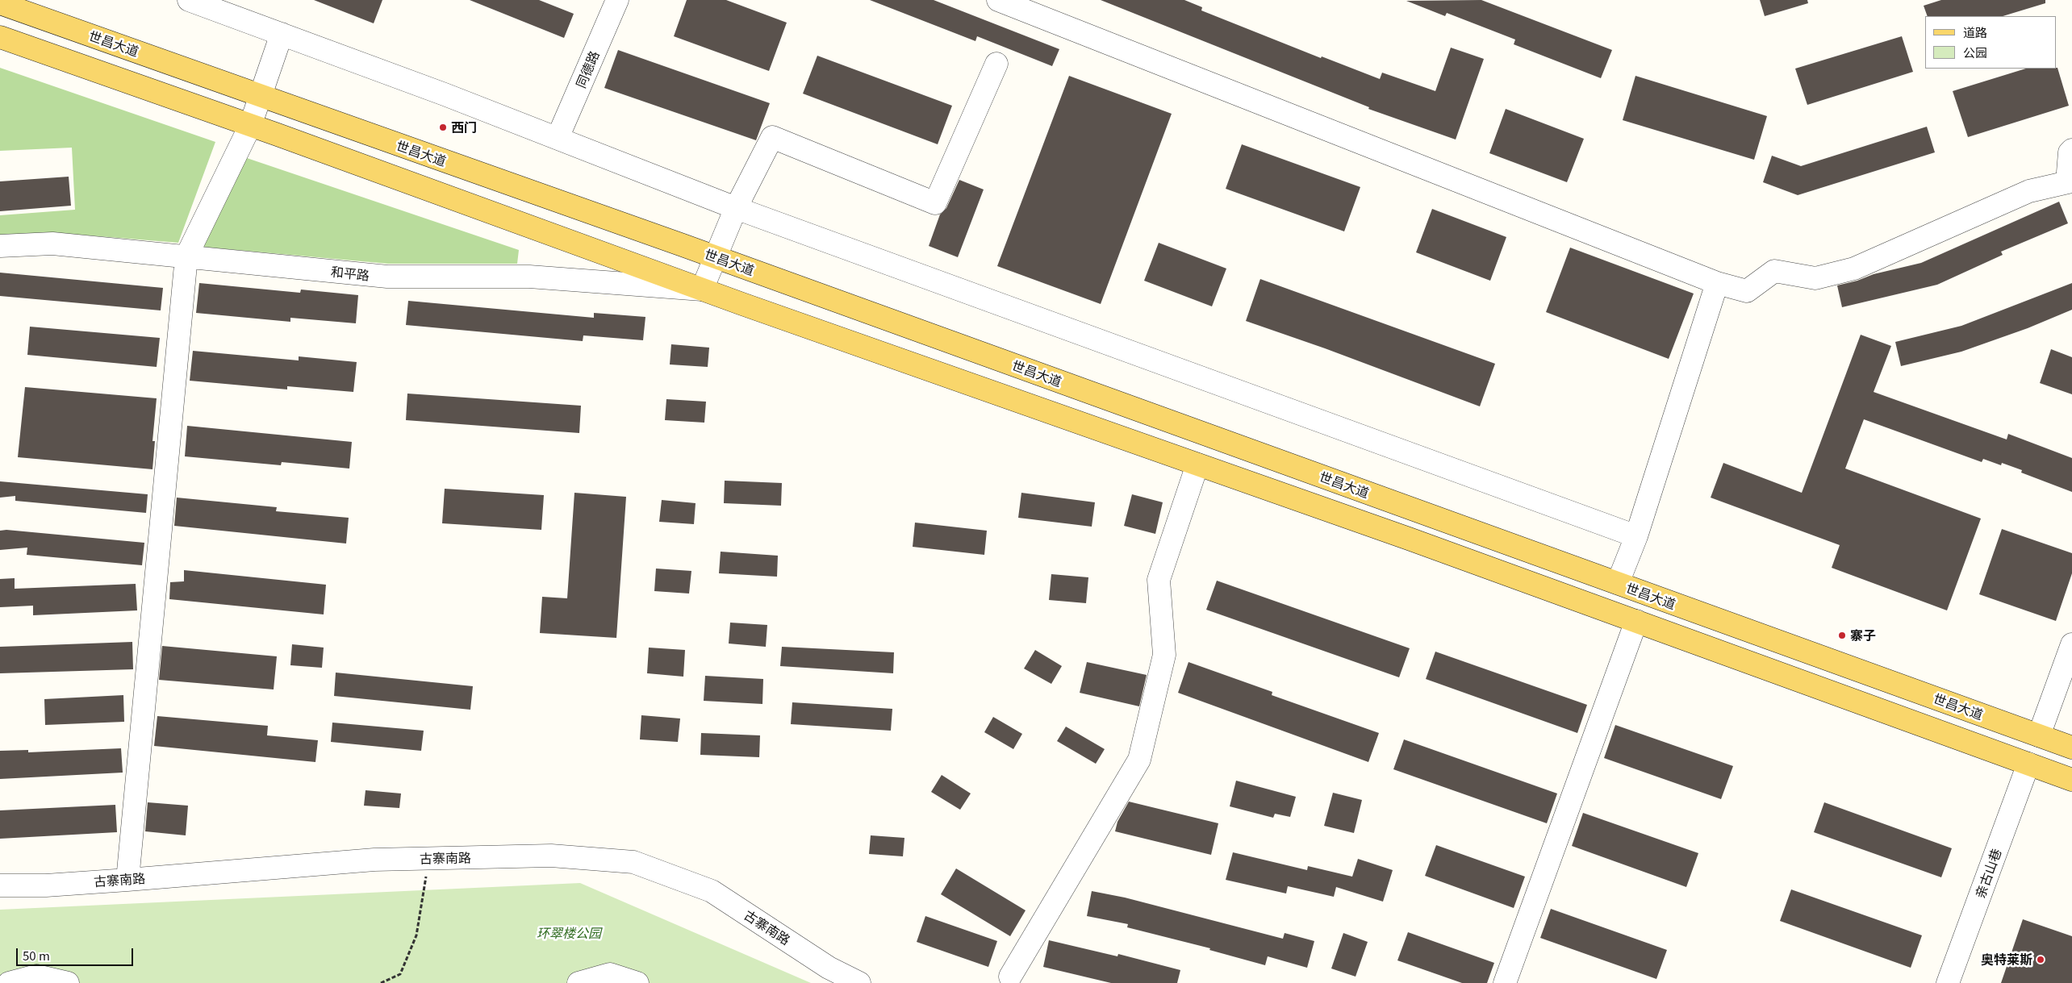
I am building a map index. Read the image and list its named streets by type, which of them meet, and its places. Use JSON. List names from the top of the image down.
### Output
{
  "streets": {
    "main road": ["世昌大道"],
    "street": [
      "同德路",
      "和平路",
      "古寨南路",
      "亲古山巷"
    ]
  },
  "parks": ["环翠楼公园"],
  "places": ["西门", "寨子", "奥特莱斯"],
  "legend": ["道路", "公园"],
  "scale_bar": "50 m"
}
